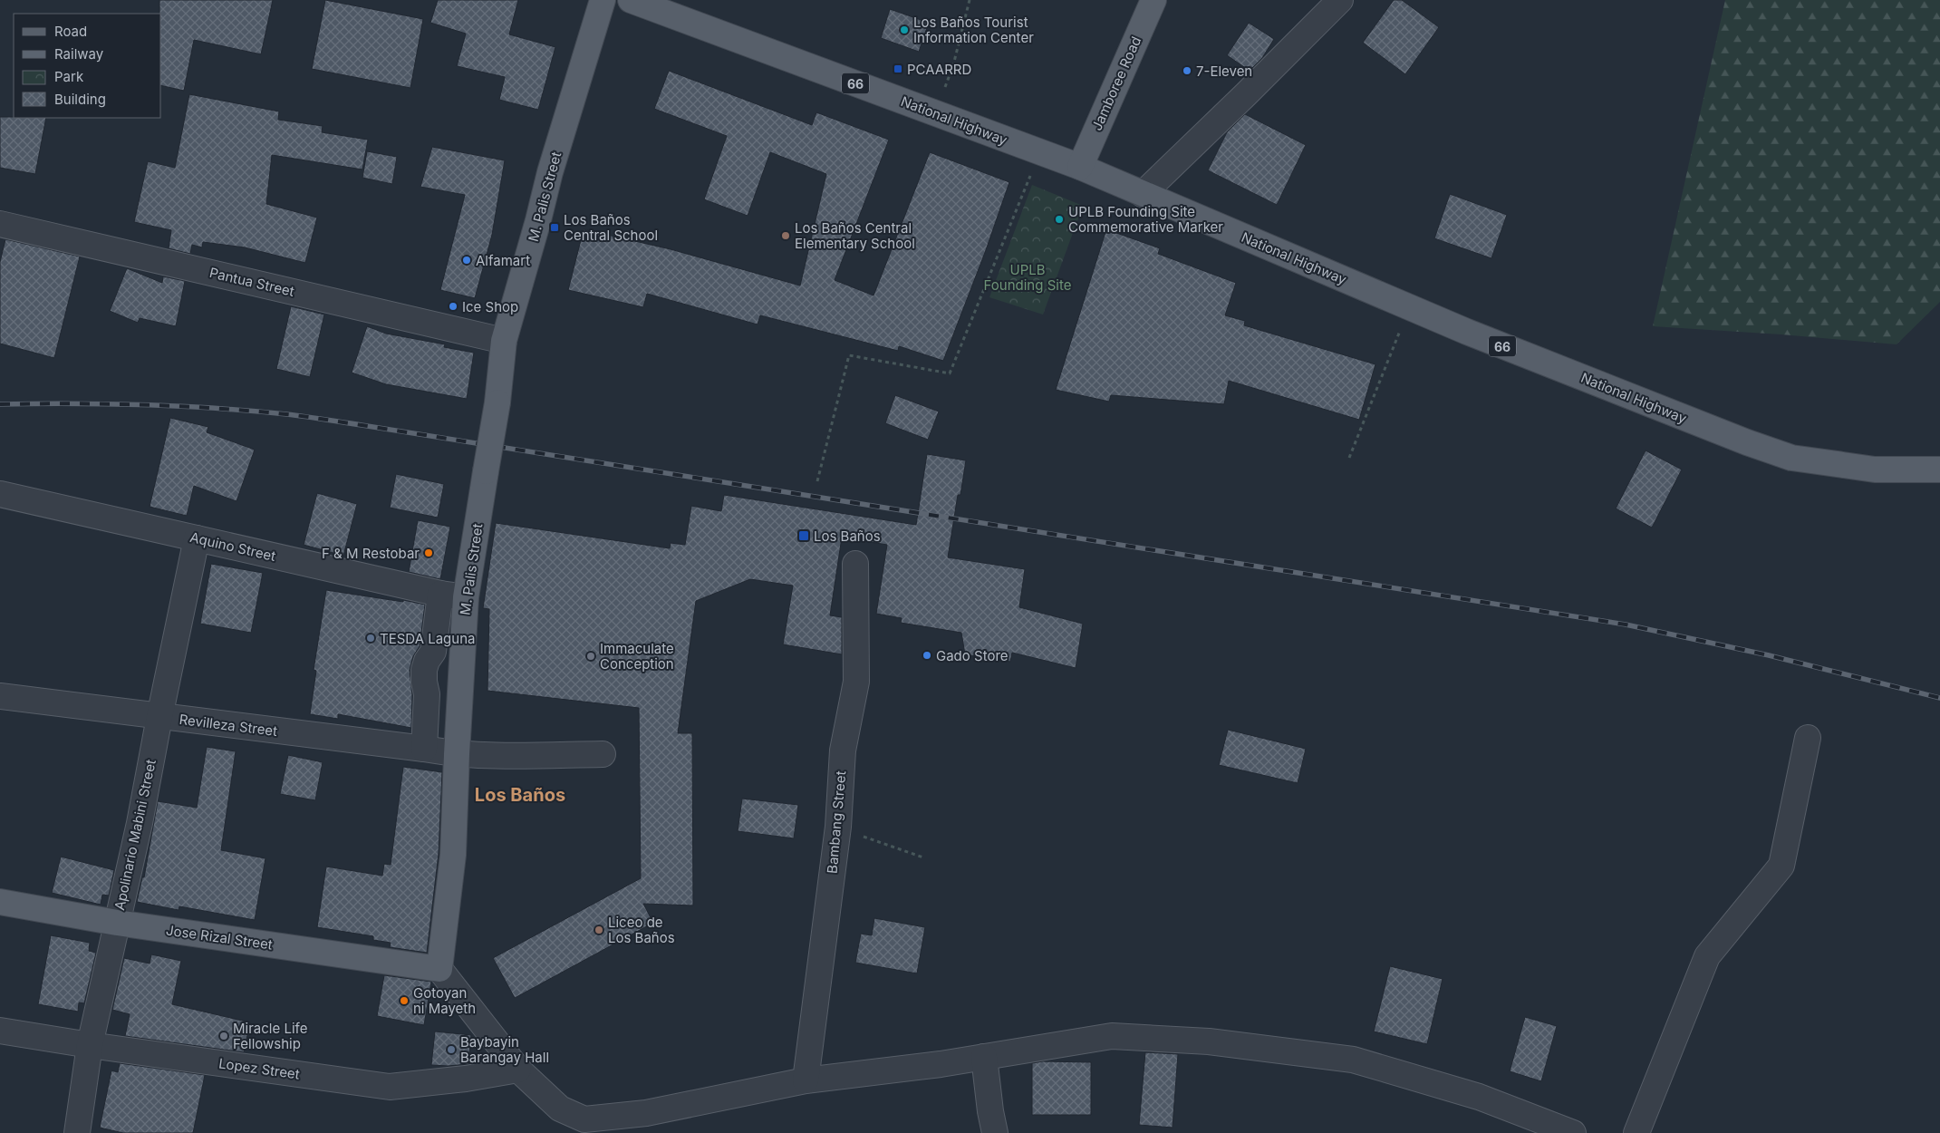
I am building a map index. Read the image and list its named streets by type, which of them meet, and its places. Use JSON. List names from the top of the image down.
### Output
{
  "streets": {
    "main road": [
      "66",
      "Jamboree Road",
      "National Highway",
      "M. Palis Street",
      "Jose Rizal Street"
    ],
    "street": [
      "Pantua Street",
      "Aquino Street",
      "Revilleza Street",
      "Bambang Street",
      "Apolinario Mabini Street",
      "Lopez Street"
    ]
  },
  "crossings": [
    ["Jamboree Road", "National Highway"],
    ["M. Palis Street", "Pantua Street"],
    ["M. Palis Street", "Aquino Street"],
    ["M. Palis Street", "Revilleza Street"],
    ["M. Palis Street", "Jose Rizal Street"],
    ["Aquino Street", "Apolinario Mabini Street"],
    ["Revilleza Street", "Apolinario Mabini Street"],
    ["Apolinario Mabini Street", "Jose Rizal Street"],
    ["Apolinario Mabini Street", "Lopez Street"]
  ],
  "districts": ["Los Baños"],
  "parks": ["UPLB Founding Site"],
  "places": {
    "other": [
      "Los Baños Tourist Information Center",
      "7-Eleven",
      "UPLB Founding Site Commemorative Marker",
      "Los Baños Central Elementary School",
      "Alfamart",
      "Ice Shop",
      "F & M Restobar",
      "TESDA Laguna",
      "Gado Store",
      "Immaculate Conception",
      "Liceo de Los Baños",
      "Gotoyan ni Mayeth",
      "Miracle Life Fellowship",
      "Baybayin Barangay Hall"
    ],
    "transit": ["PCAARRD", "Los Baños Central School", "Los Baños"]
  },
  "legend": [
    "Road",
    "Railway",
    "Park",
    "Building"
  ]
}
